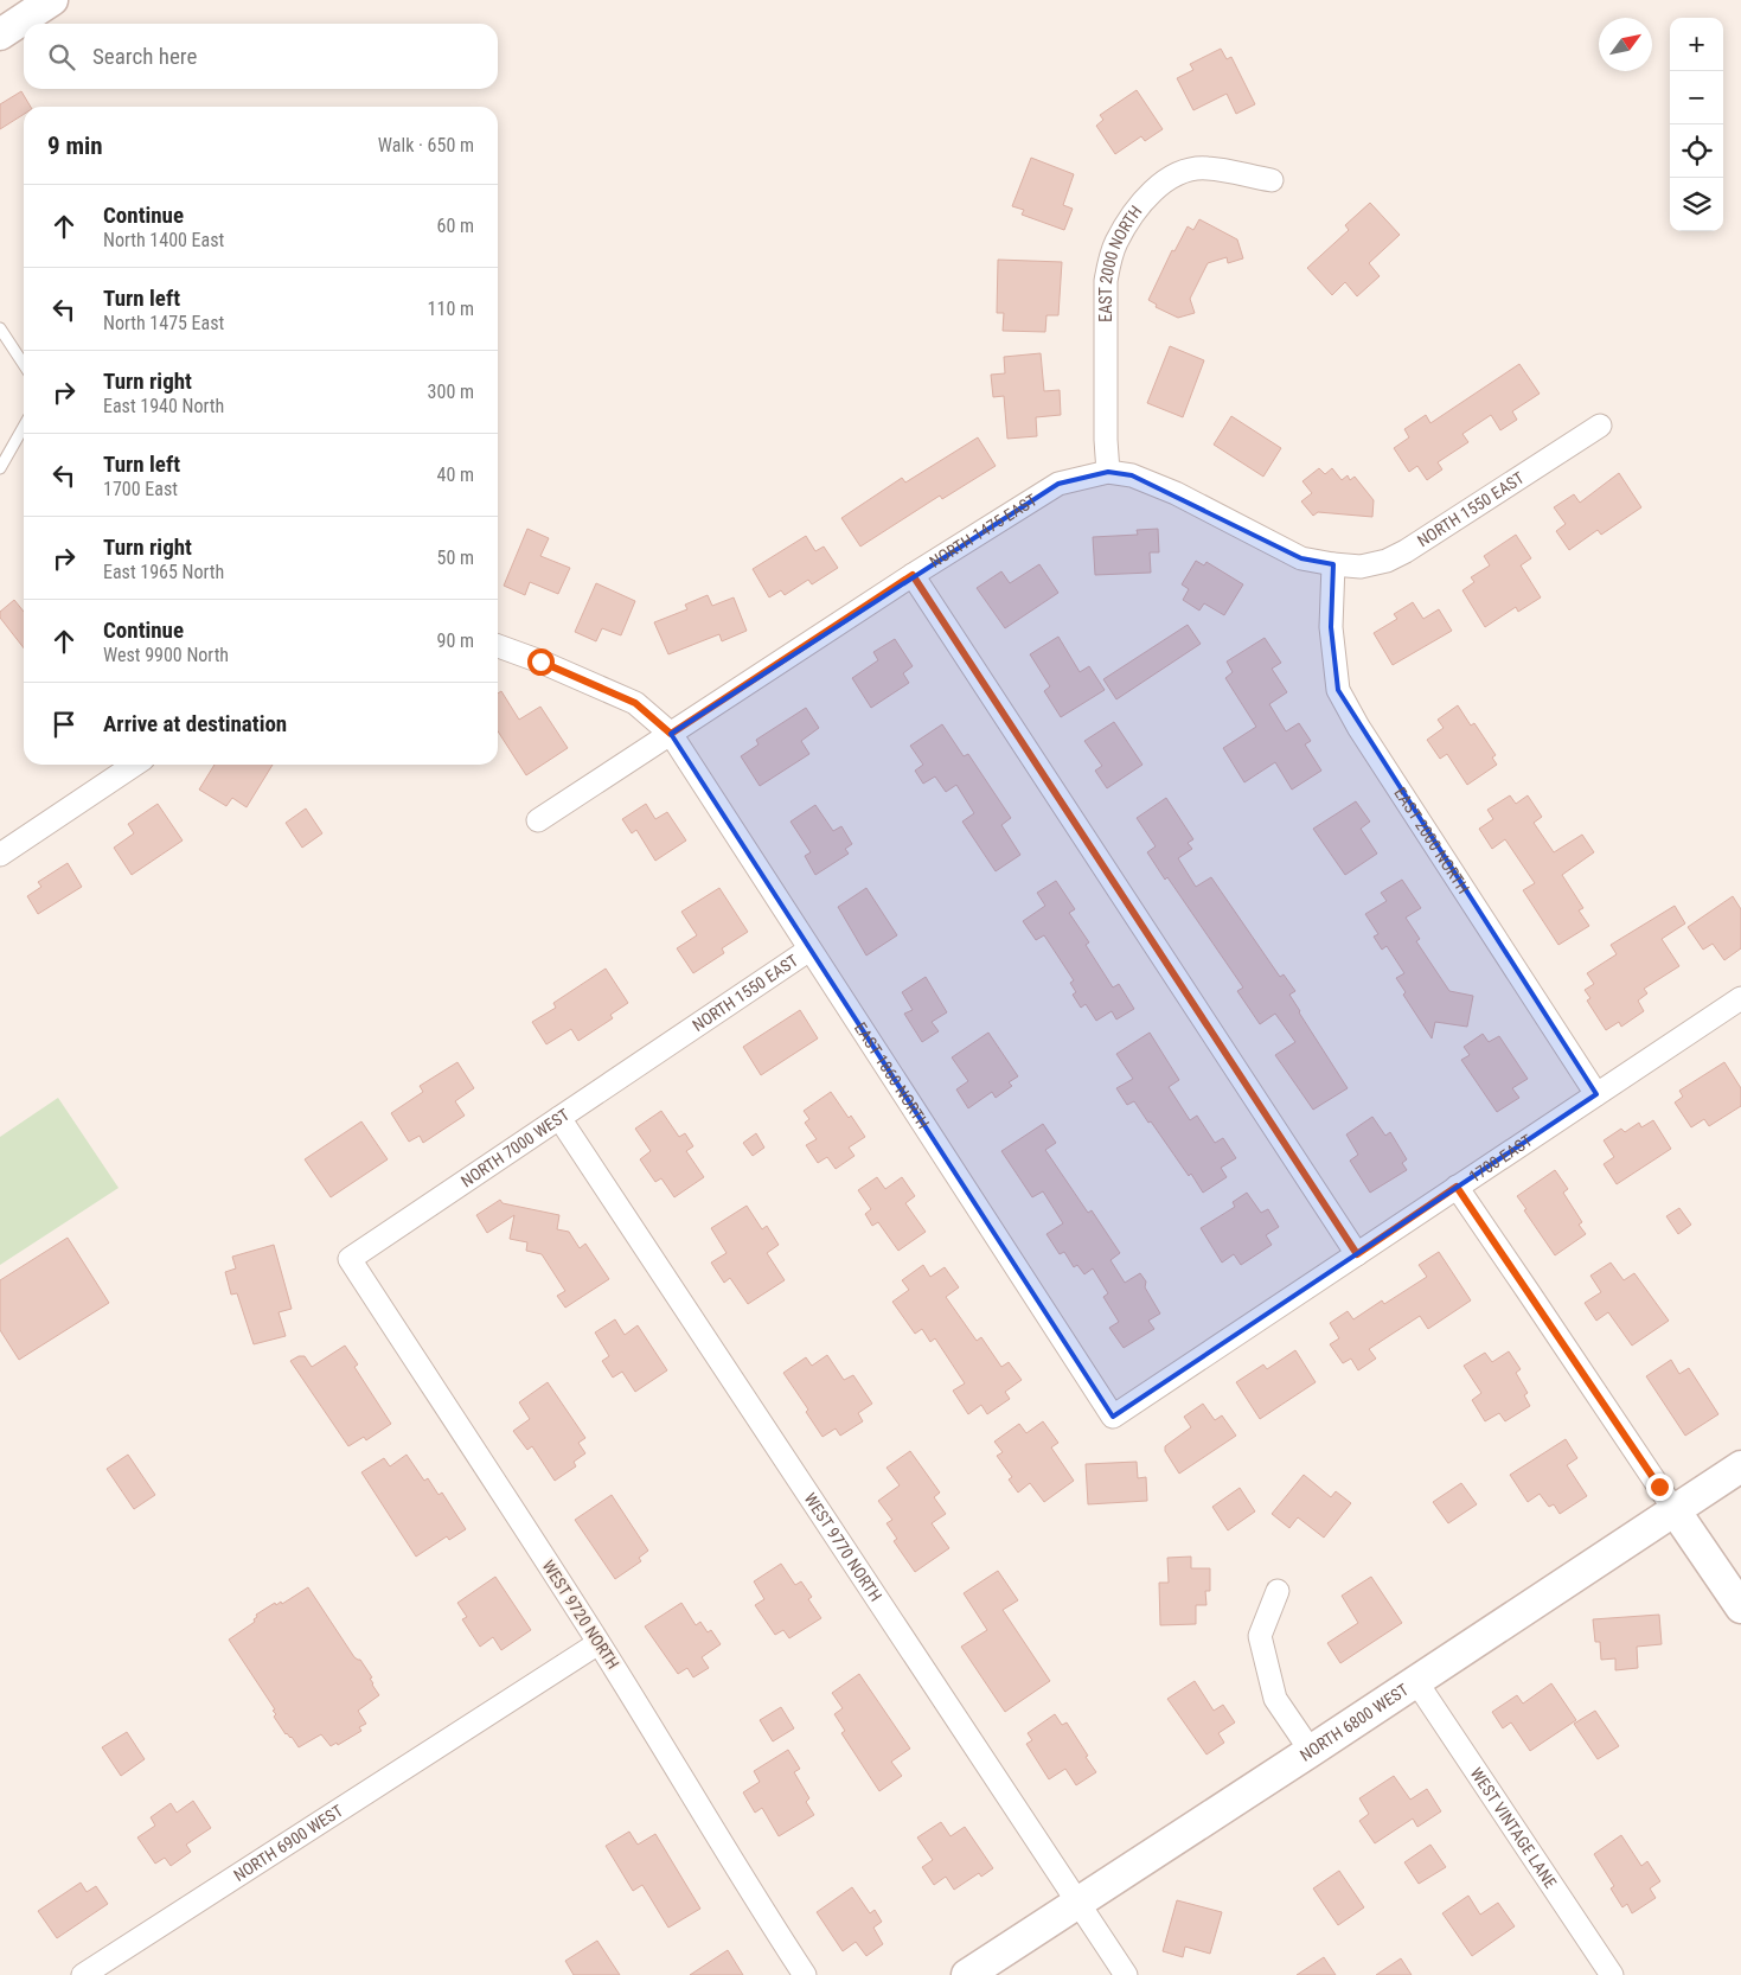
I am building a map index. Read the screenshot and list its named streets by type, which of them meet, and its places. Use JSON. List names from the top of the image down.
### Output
{
  "streets": {
    "street": [
      "EAST 2000 NORTH",
      "NORTH 1550 EAST",
      "NORTH 1475 EAST",
      "EAST 1860 NORTH",
      "NORTH 7000 WEST",
      "1700 EAST",
      "WEST 9770 NORTH",
      "WEST 9720 NORTH",
      "NORTH 6800 WEST",
      "WEST VINTAGE LANE",
      "NORTH 6900 WEST"
    ]
  },
  "crossings": [
    ["EAST 2000 NORTH", "NORTH 1550 EAST"],
    ["EAST 2000 NORTH", "NORTH 1475 EAST"],
    ["EAST 2000 NORTH", "1700 EAST"],
    ["NORTH 1550 EAST", "NORTH 1475 EAST"],
    ["NORTH 1550 EAST", "EAST 1860 NORTH"],
    ["NORTH 1550 EAST", "NORTH 7000 WEST"],
    ["NORTH 1475 EAST", "EAST 1860 NORTH"],
    ["EAST 1860 NORTH", "1700 EAST"],
    ["NORTH 7000 WEST", "WEST 9770 NORTH"],
    ["NORTH 7000 WEST", "WEST 9720 NORTH"],
    ["WEST 9770 NORTH", "NORTH 6800 WEST"],
    ["WEST 9720 NORTH", "NORTH 6900 WEST"],
    ["NORTH 6800 WEST", "WEST VINTAGE LANE"]
  ],
  "north": "top right",
  "page": {
    "map_buttons": ["+", "−"],
    "search": "Search here",
    "heading": ["9 min", "Walk · 650 m"],
    "list": [
      ["Continue", "North 1400 East", "60 m"],
      ["Turn left", "North 1475 East", "110 m"],
      ["Turn right", "East 1940 North", "300 m"],
      ["Turn left", "1700 East", "40 m"],
      ["Turn right", "East 1965 North", "50 m"],
      ["Continue", "West 9900 North", "90 m"],
      "Arrive at destination"
    ]
  }
}
